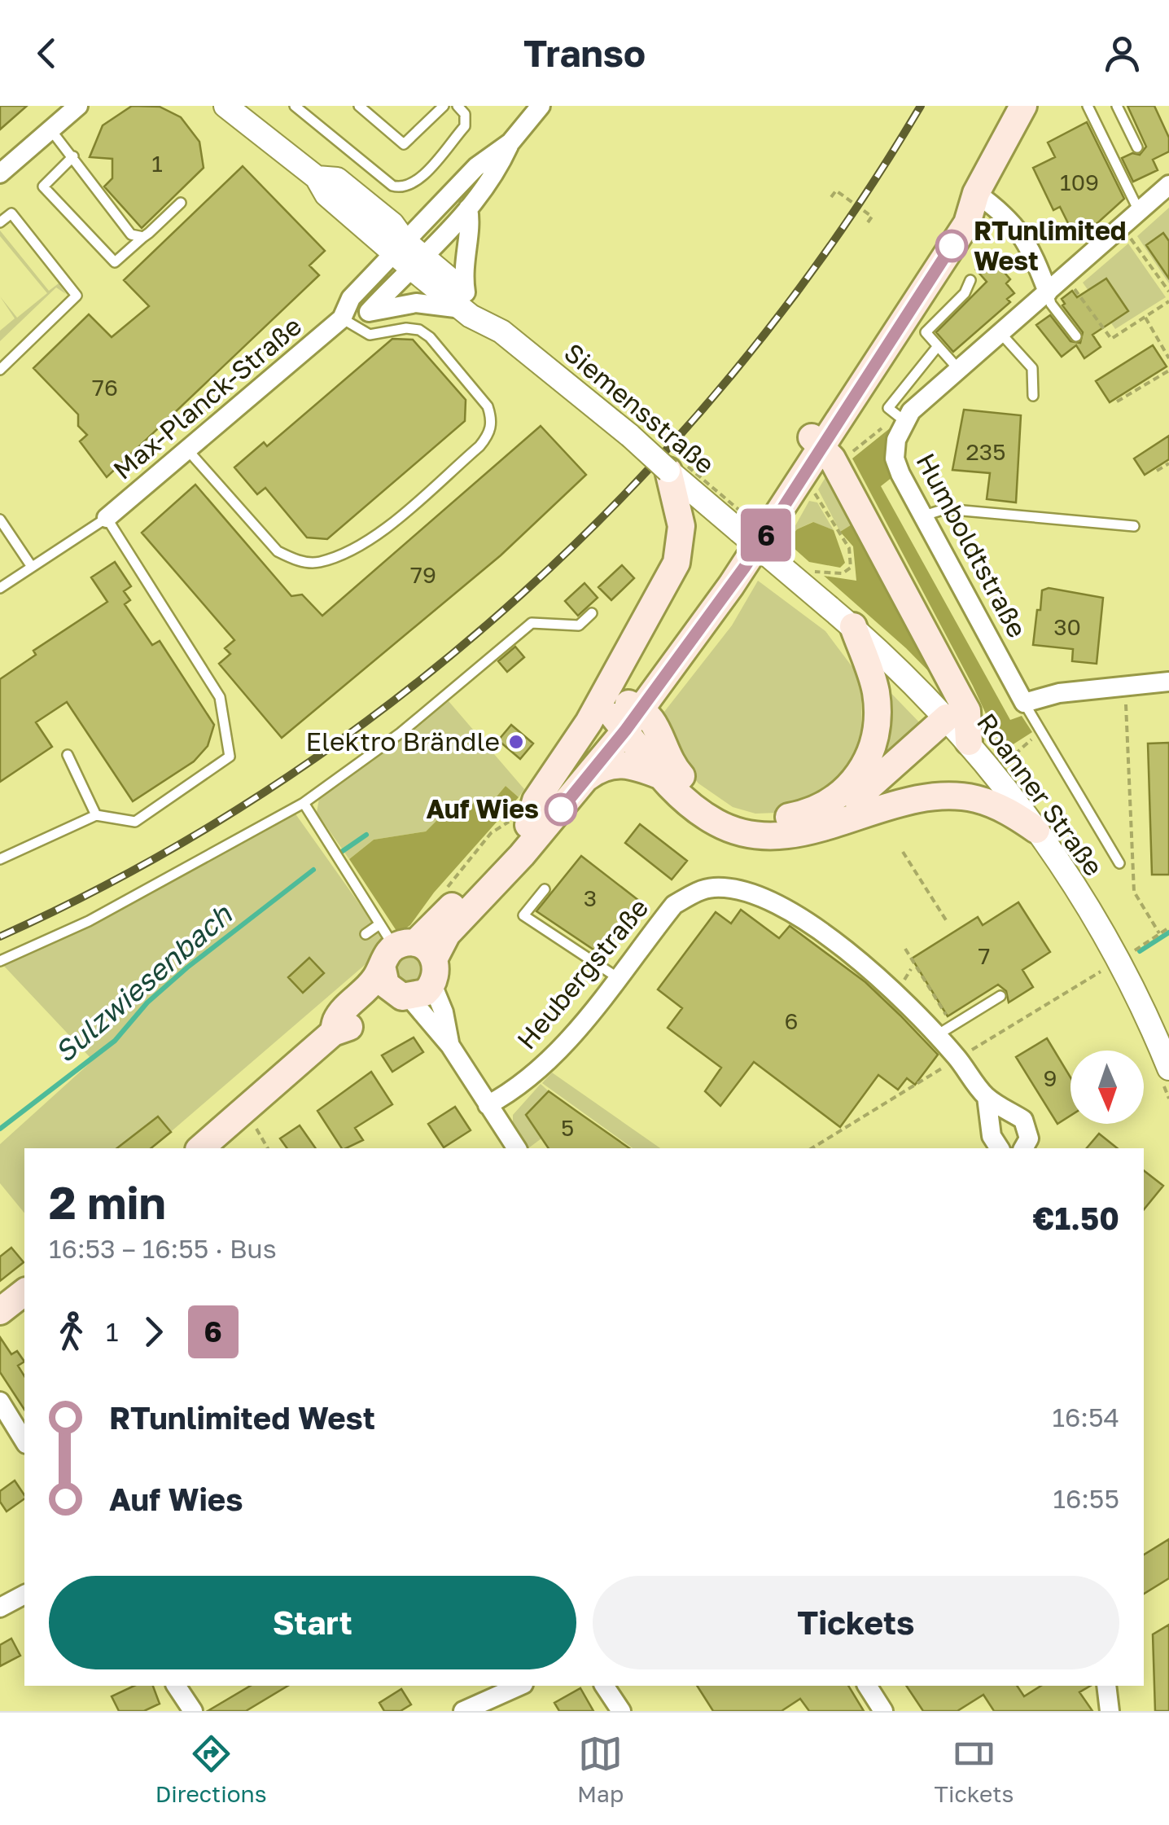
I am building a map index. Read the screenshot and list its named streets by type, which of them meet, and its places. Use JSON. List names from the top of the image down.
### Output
{
  "streets": {
    "street": [
      "Max-Planck-Straße",
      "Siemensstraße",
      "Humboldtstraße",
      "Roanner Straße",
      "Heubergstraße"
    ]
  },
  "crossings": [
    ["Max-Planck-Straße", "Siemensstraße"],
    ["Siemensstraße", "Roanner Straße"]
  ],
  "water": ["Sulzwiesenbach"],
  "places": ["RTunlimited West", "Elektro Brändle", "Auf Wies"],
  "lines": ["bus line 6"],
  "house_numbers": [
    "1",
    "109",
    "76",
    "235",
    "79",
    "30",
    "3",
    "7",
    "6",
    "9",
    "5"
  ],
  "north": "bottom",
  "page": {
    "header": "Transo",
    "on_map": "6",
    "heading": ["2 min", "16:53 – 16:55 · Bus", "€1.50"],
    "legs": ["1", "6"],
    "list": [
      {
        "name": "RTunlimited West",
        "value": "16:54"
      },
      {
        "name": "Auf Wies",
        "value": "16:55"
      }
    ],
    "buttons": ["Start", "Tickets"],
    "tabs": ["Directions", "Map", "Tickets"]
  }
}
